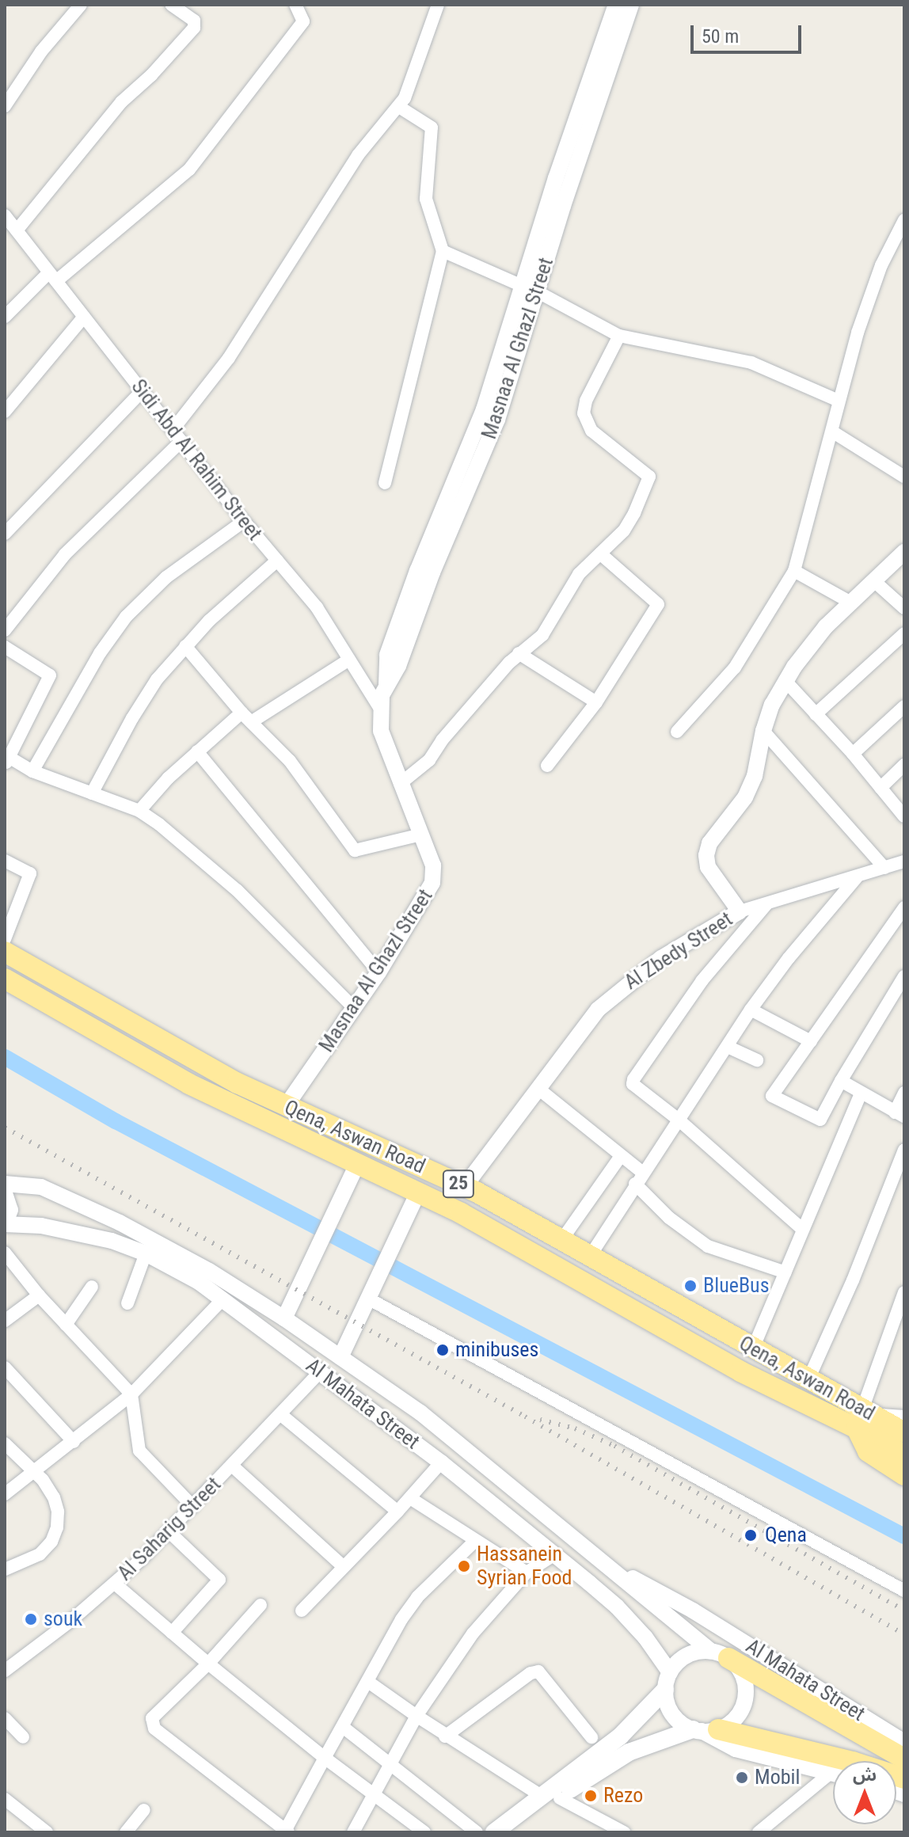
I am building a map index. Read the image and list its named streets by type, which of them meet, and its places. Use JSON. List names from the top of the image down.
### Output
{
  "streets": {
    "highway": ["Qena, Aswan Road", "25"],
    "street": [
      "Masnaa Al Ghazl Street",
      "Sidi Abd Al Rahim Street",
      "Al Zbedy Street",
      "Al Mahata Street",
      "Al Saharig Street"
    ]
  },
  "crossings": [
    ["Masnaa Al Ghazl Street", "Sidi Abd Al Rahim Street"],
    ["Masnaa Al Ghazl Street", "Qena, Aswan Road"],
    ["Al Zbedy Street", "Qena, Aswan Road"],
    ["Al Mahata Street", "Al Saharig Street"]
  ],
  "places": [
    "BlueBus",
    "minibuses",
    "Qena",
    "Hassanein Syrian Food",
    "souk",
    "Mobil",
    "Rezo"
  ],
  "scale_bar": "50 m",
  "north": "top"
}
